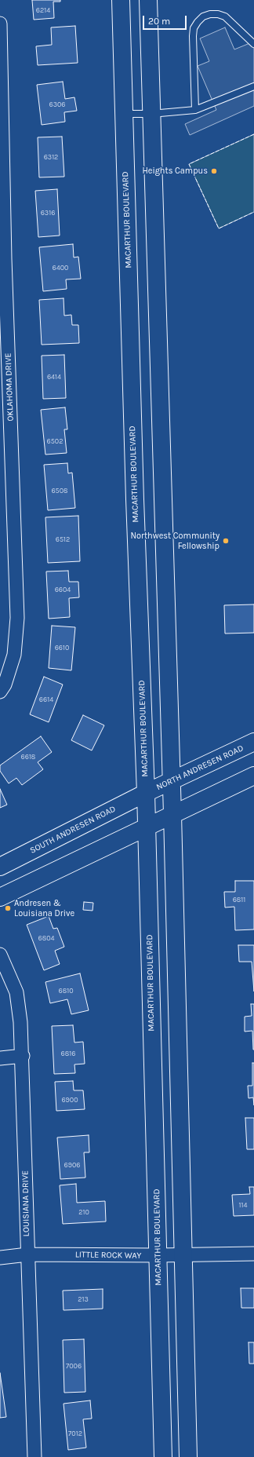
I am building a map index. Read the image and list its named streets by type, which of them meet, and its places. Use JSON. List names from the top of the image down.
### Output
{
  "streets": {
    "street": [
      "MACARTHUR BOULEVARD",
      "OKLAHOMA DRIVE",
      "NORTH ANDRESEN ROAD",
      "SOUTH ANDRESEN ROAD",
      "LOUISIANA DRIVE",
      "LITTLE ROCK WAY"
    ]
  },
  "crossings": [
    ["MACARTHUR BOULEVARD", "NORTH ANDRESEN ROAD"],
    ["MACARTHUR BOULEVARD", "SOUTH ANDRESEN ROAD"],
    ["MACARTHUR BOULEVARD", "LITTLE ROCK WAY"],
    ["NORTH ANDRESEN ROAD", "SOUTH ANDRESEN ROAD"],
    ["LOUISIANA DRIVE", "LITTLE ROCK WAY"]
  ],
  "places": ["Heights Campus", "Northwest Community Fellowship", "Andresen & Louisiana Drive"],
  "house_numbers": [
    "6214",
    "6306",
    "6312",
    "6316",
    "6400",
    "6414",
    "6502",
    "6508",
    "6512",
    "6604",
    "6610",
    "6614",
    "6618",
    "6811",
    "6804",
    "6810",
    "6816",
    "6900",
    "6906",
    "114",
    "210",
    "213",
    "7006",
    "7012"
  ],
  "scale_bar": "20 m"
}
